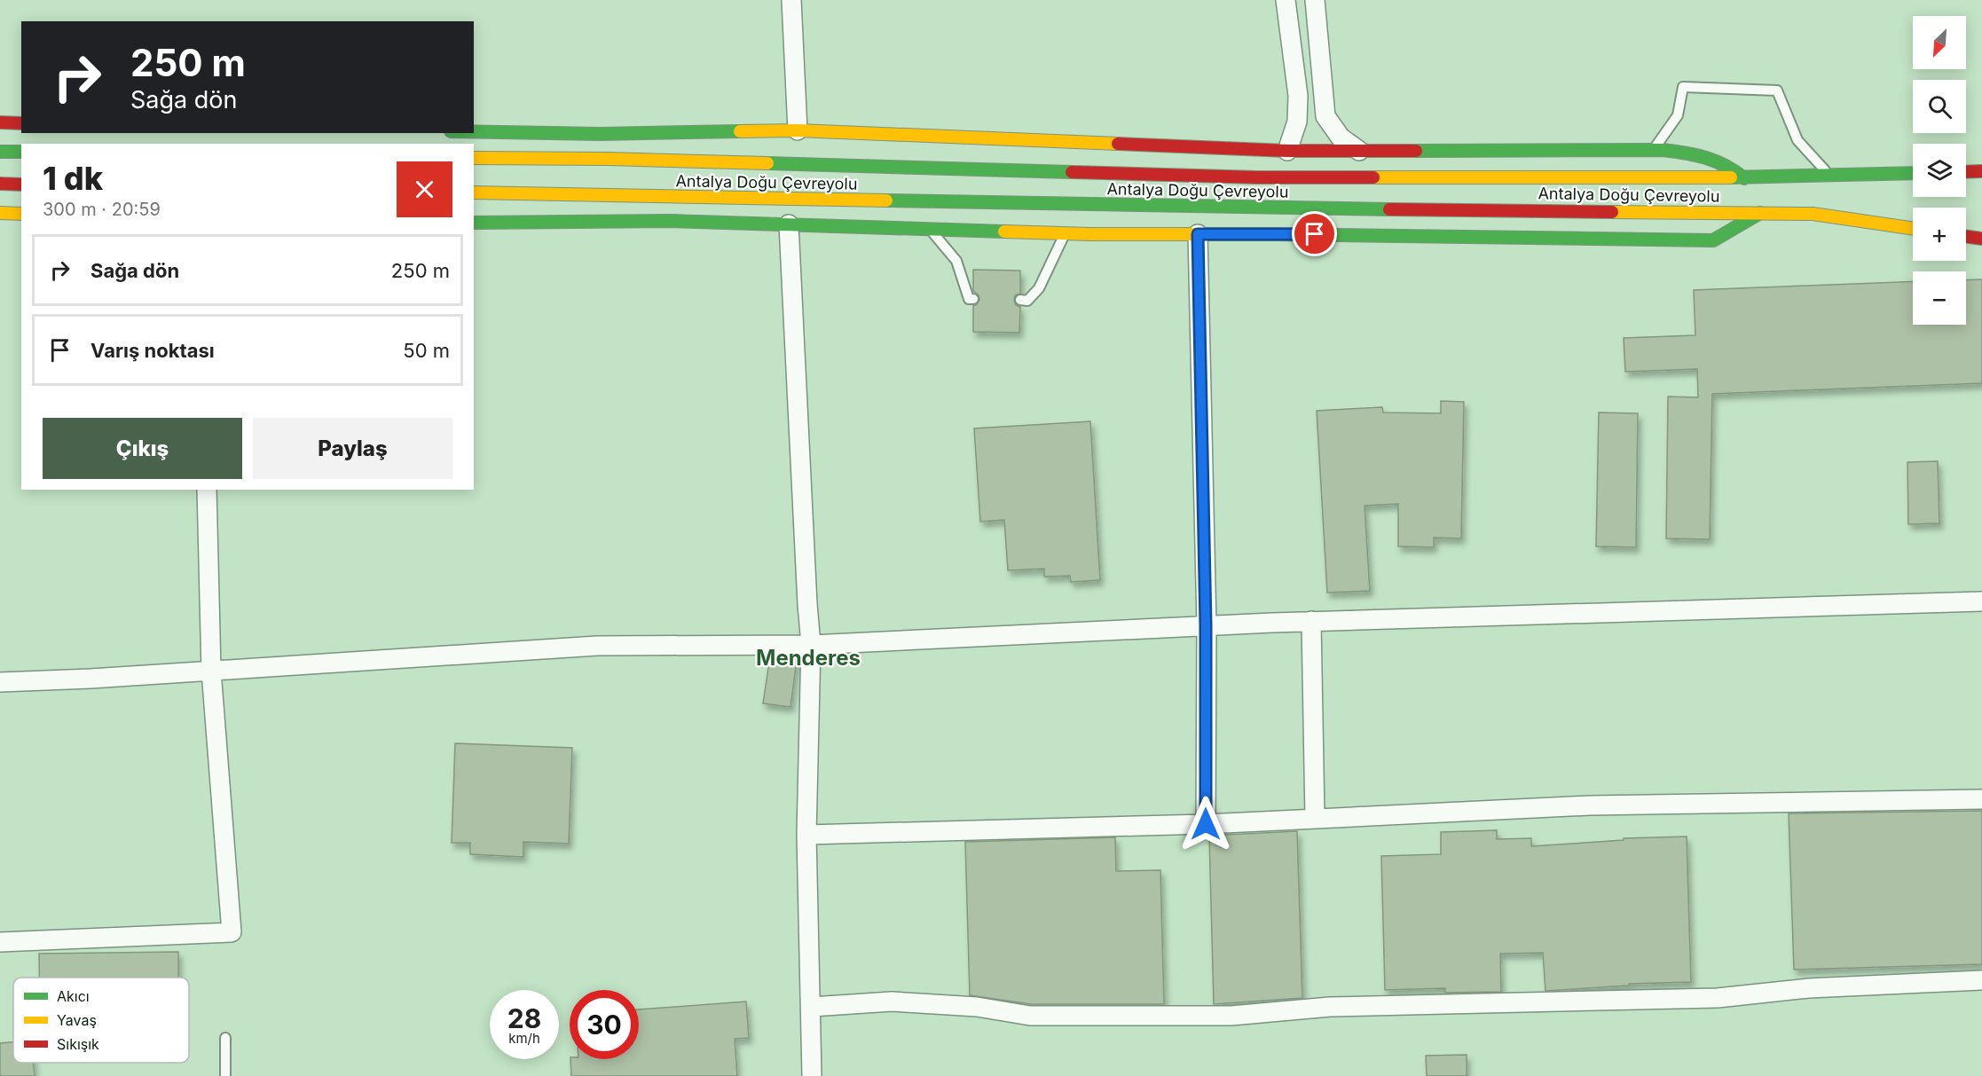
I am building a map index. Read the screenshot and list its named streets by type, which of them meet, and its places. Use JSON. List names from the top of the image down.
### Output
{
  "streets": {
    "main road": ["Antalya Doğu Çevreyolu"]
  },
  "districts": ["Menderes"],
  "legend": ["Akıcı", "Yavaş", "Sıkışık"],
  "north": "bottom left",
  "page": {
    "map_buttons": ["+", "−"],
    "turn": ["250 m", "Sağa dön"],
    "heading": ["1 dk", "300 m · 20:59"],
    "list": [
      {
        "name": "Sağa dön",
        "value": "250 m"
      },
      {
        "name": "Varış noktası",
        "value": "50 m"
      }
    ],
    "buttons": ["Çıkış", "Paylaş"],
    "speed": "28 km/h",
    "limit": "30"
  }
}
